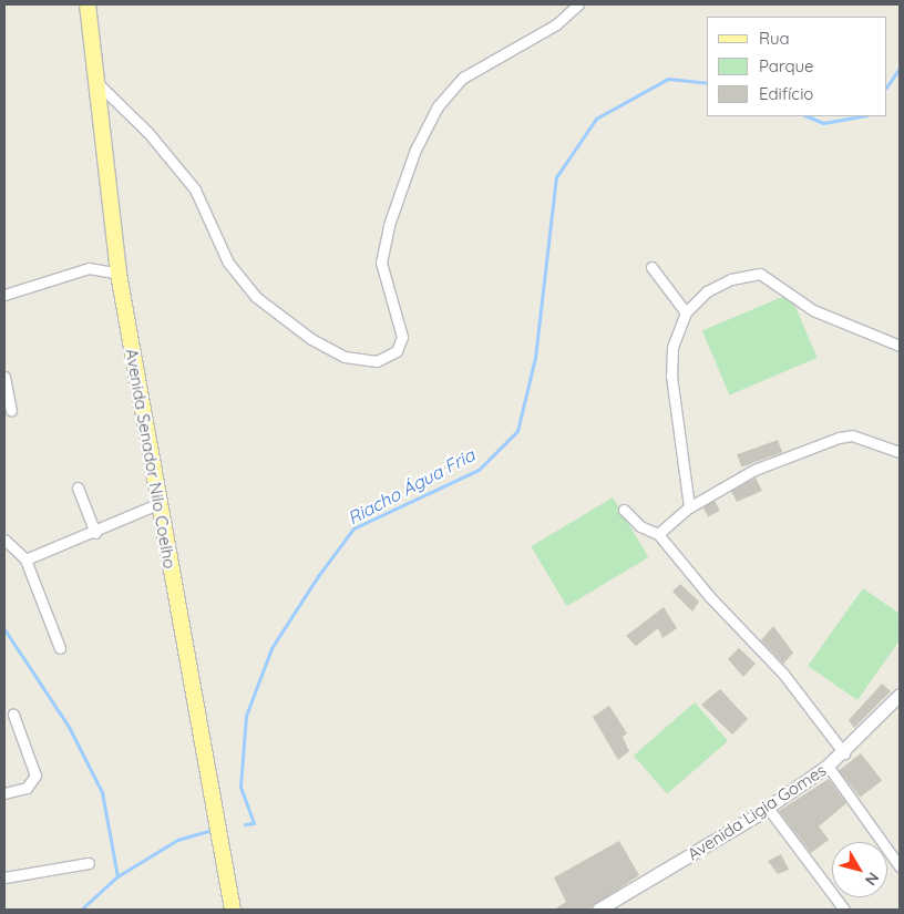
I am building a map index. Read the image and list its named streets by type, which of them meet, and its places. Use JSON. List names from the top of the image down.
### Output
{
  "streets": {
    "main road": ["Avenida Senador Nilo Coelho"],
    "street": ["Avenida Ligia Gomes"]
  },
  "water": ["Riacho Água Fria"],
  "legend": ["Rua", "Parque", "Edifício"],
  "north": "bottom right"
}
